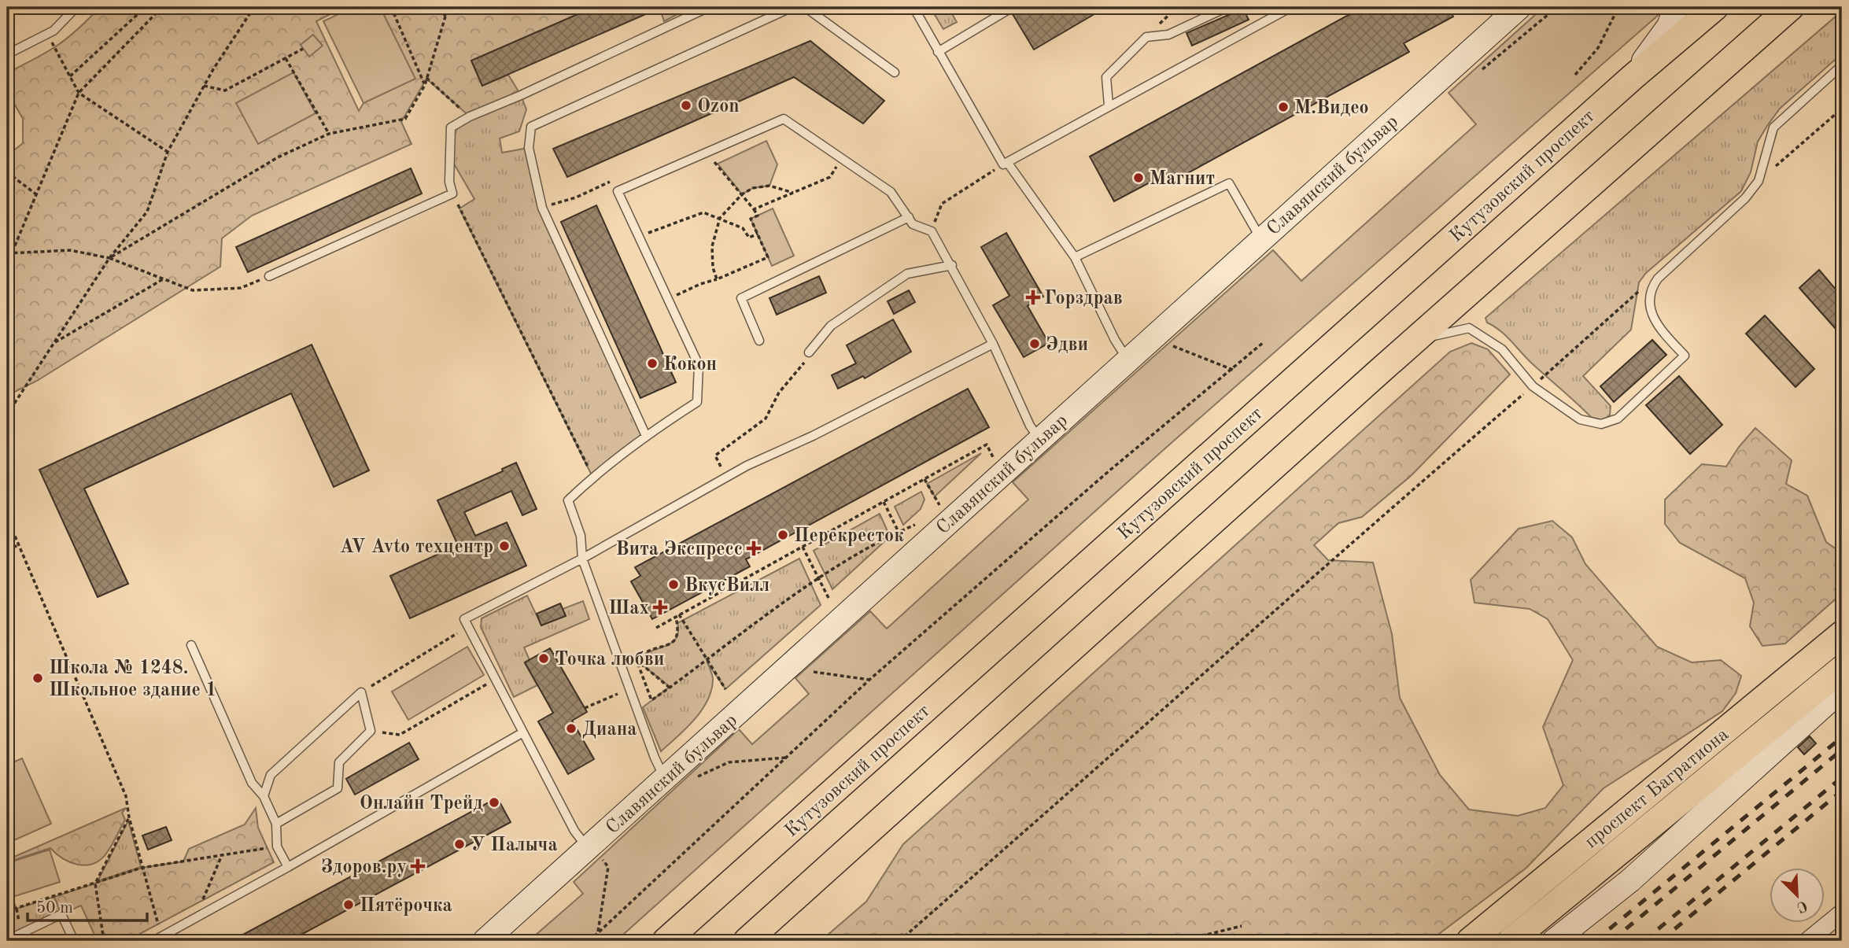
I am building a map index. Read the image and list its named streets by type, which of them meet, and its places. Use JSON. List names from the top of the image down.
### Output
{
  "streets": {
    "main road": ["Кутузовский проспект", "проспект Багратиона"],
    "street": ["Славянский бульвар"]
  },
  "places": {
    "other": [
      "Ozon",
      "М.Видео",
      "Магнит",
      "Эдви",
      "Кокон",
      "Перекресток",
      "AV Avto техцентр",
      "ВкусВилл",
      "Точка любви",
      "Школа № 1248. Школьное здание 1",
      "Диана",
      "Онлайн Трейд",
      "У Палыча",
      "Пятёрочка"
    ],
    "health": [
      "Горздрав",
      "Вита Экспресс",
      "Шах",
      "Здоров.ру"
    ]
  },
  "scale_bar": "50 m",
  "north": "bottom right"
}
